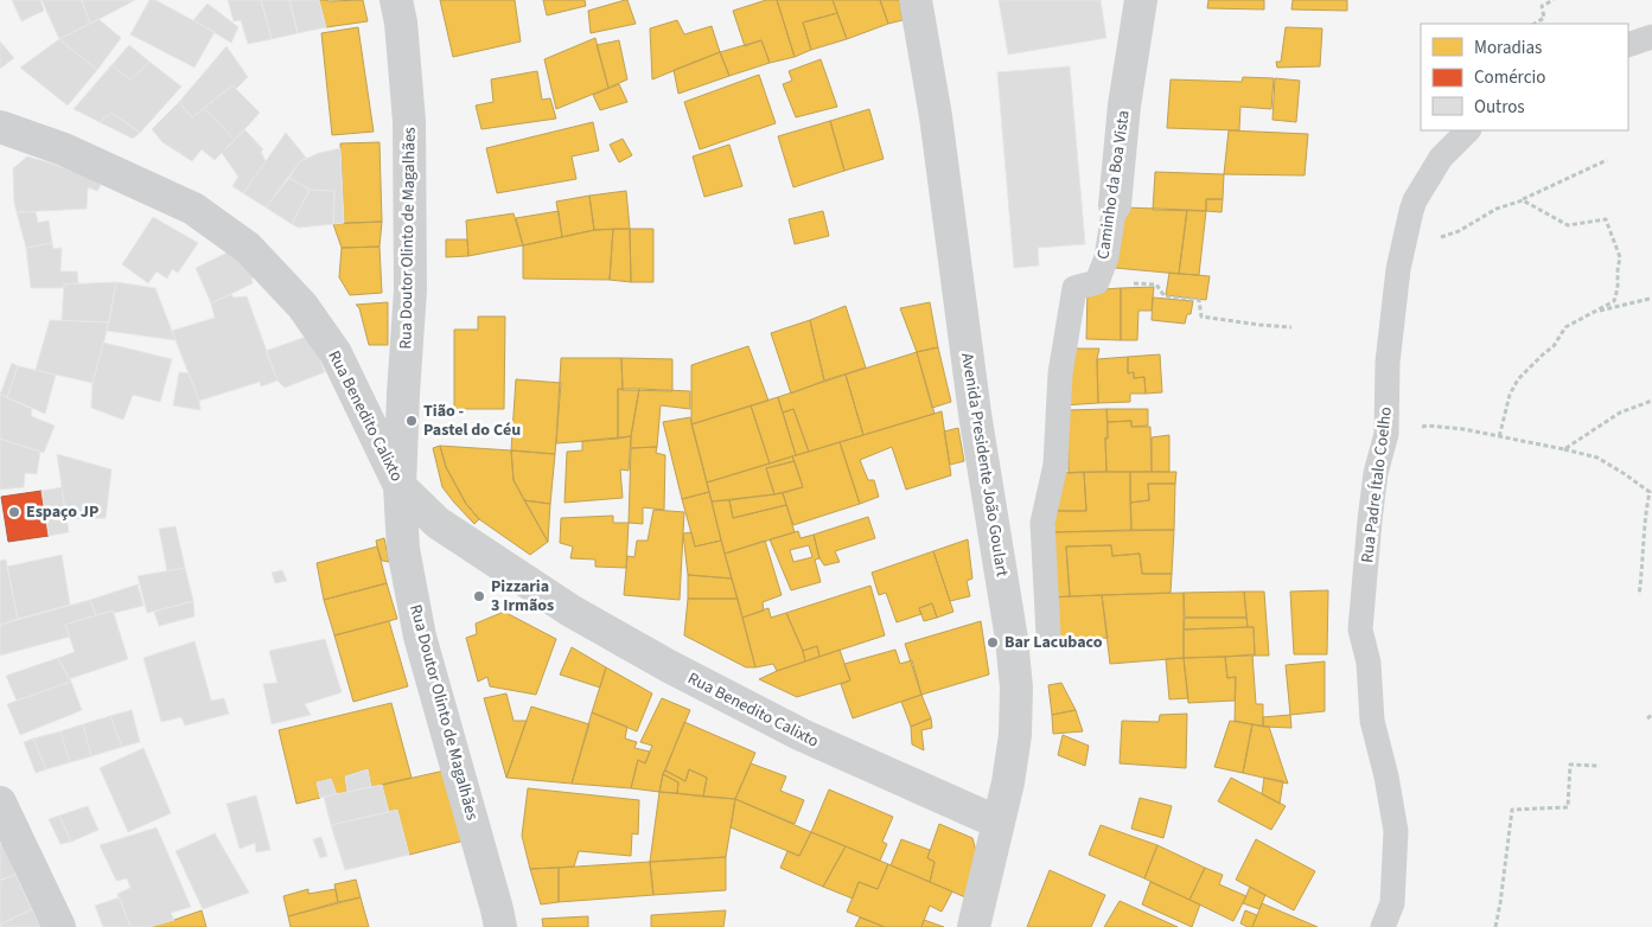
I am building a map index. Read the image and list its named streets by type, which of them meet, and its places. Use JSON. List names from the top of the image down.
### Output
{
  "streets": {
    "street": [
      "Caminho da Boa Vista",
      "Rua Doutor Olinto de Magalhães",
      "Rua Benedito Calixto",
      "Avenida Presidente João Goulart",
      "Rua Padre Ítalo Coelho"
    ]
  },
  "crossings": [
    ["Rua Doutor Olinto de Magalhães", "Rua Benedito Calixto"],
    ["Rua Benedito Calixto", "Avenida Presidente João Goulart"]
  ],
  "places": [
    "Tião - Pastel do Céu",
    "Espaço JP",
    "Pizzaria 3 Irmãos",
    "Bar Lacubaco"
  ],
  "legend": ["Moradias", "Comércio", "Outros"]
}
